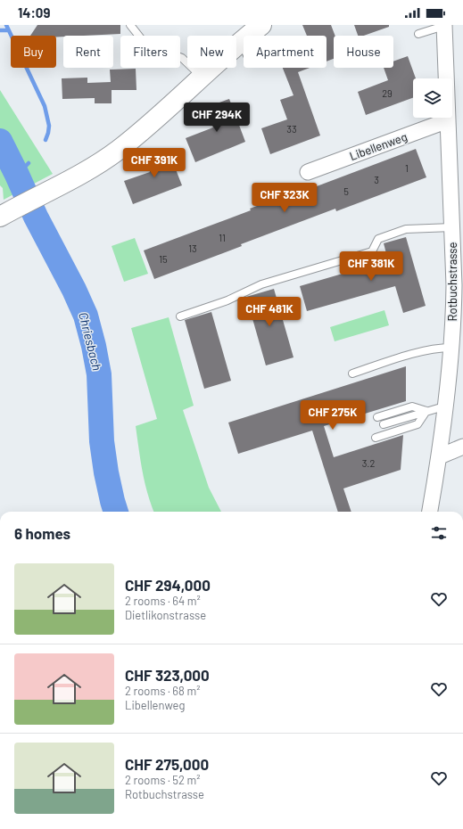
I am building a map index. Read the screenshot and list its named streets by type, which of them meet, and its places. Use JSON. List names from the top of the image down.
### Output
{
  "streets": {
    "street": ["Libellenweg", "Rotbuchstrasse"]
  },
  "crossings": [
    ["Libellenweg", "Rotbuchstrasse"]
  ],
  "water": ["Chriesbach"],
  "house_numbers": [
    "29",
    "33",
    "1",
    "3",
    "5",
    "11",
    "13",
    "15",
    "3.2"
  ],
  "page": {
    "status": "14:09",
    "chip": [
      "Buy",
      "Rent",
      "Filters",
      "New",
      "Apartment",
      "House"
    ],
    "price": [
      "CHF 294K",
      "CHF 391K",
      "CHF 323K",
      "CHF 381K",
      "CHF 481K",
      "CHF 275K"
    ],
    "heading": "6 homes",
    "list": [
      {
        "name": "CHF 294,000",
        "note": "2 rooms · 64 m² · Dietlikonstrasse"
      },
      {
        "name": "CHF 323,000",
        "note": "2 rooms · 68 m² · Libellenweg"
      },
      {
        "name": "CHF 275,000",
        "note": "2 rooms · 52 m² · Rotbuchstrasse"
      }
    ]
  }
}
